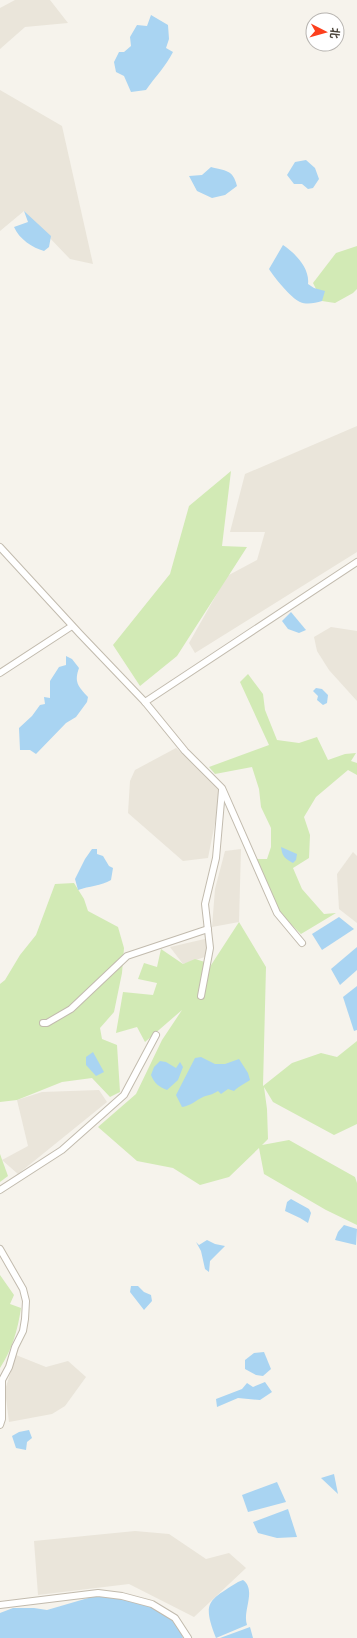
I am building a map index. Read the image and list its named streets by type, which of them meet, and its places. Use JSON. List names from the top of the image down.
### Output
{
  "north": "right"
}
